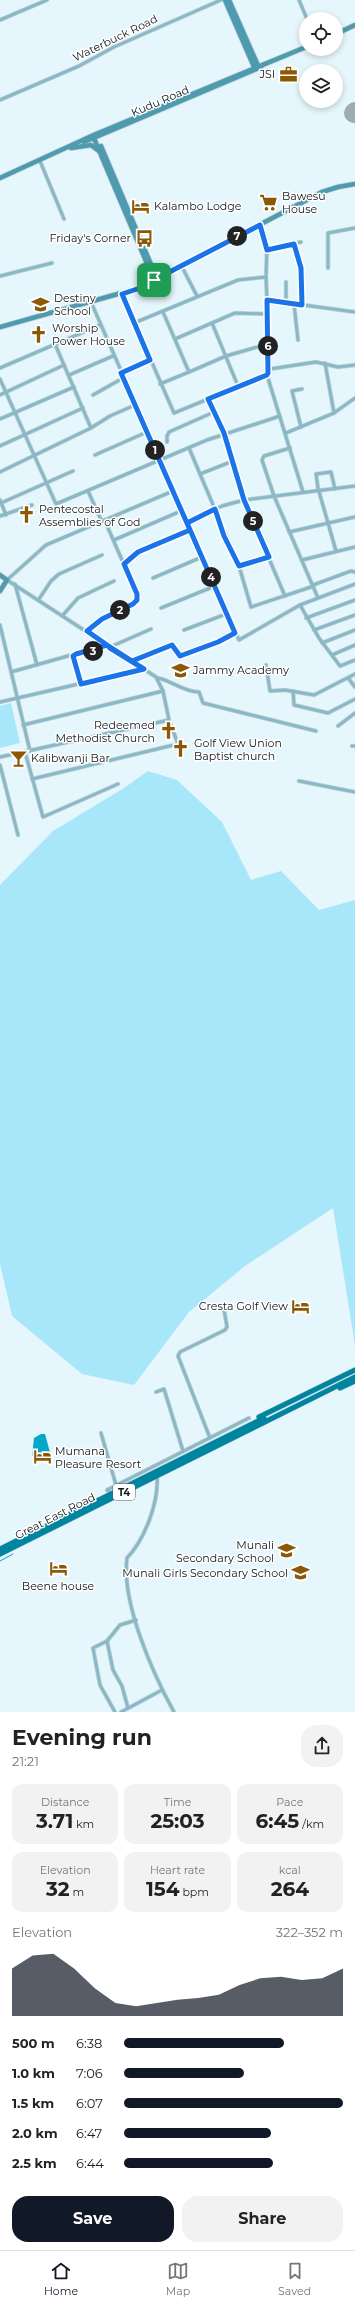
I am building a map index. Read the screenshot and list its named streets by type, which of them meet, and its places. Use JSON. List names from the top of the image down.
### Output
{
  "streets": {
    "main road": ["Kudu Road", "T4", "Great East Road"],
    "street": ["Waterbuck Road"]
  },
  "places": {
    "office": ["JSI"],
    "supermarket": ["Bawesu House"],
    "hotel": [
      "Kalambo Lodge",
      "Cresta Golf View",
      "Mumana Pleasure Resort",
      "Beene house"
    ],
    "bus stop": ["Friday's Corner"],
    "school or university": [
      "Destiny School",
      "Jammy Academy",
      "Munali Secondary School",
      "Munali Girls Secondary School"
    ],
    "church": [
      "Worship Power House",
      "Pentecostal Assemblies of God",
      "Redeemed Methodist Church",
      "Golf View Union Baptist church"
    ],
    "bar": ["Kalibwanji Bar"]
  },
  "page": {
    "pins": [
      "7",
      "6",
      "1",
      "5",
      "4",
      "2",
      "3"
    ],
    "heading": ["Evening run", "21:21"],
    "stats": [
      ["Distance", "3.71 km"],
      ["Time", "25:03"],
      ["Pace", "6:45 /km"],
      ["Elevation", "32 m"],
      ["Heart rate", "154 bpm"],
      ["kcal", "264"]
    ],
    "chart": ["Elevation", "322–352 m"],
    "list": [
      {
        "name": "500 m",
        "note": "6:38"
      },
      {
        "name": "1.0 km",
        "note": "7:06"
      },
      {
        "name": "1.5 km",
        "note": "6:07"
      },
      {
        "name": "2.0 km",
        "note": "6:47"
      },
      {
        "name": "2.5 km",
        "note": "6:44"
      }
    ],
    "buttons": ["Save", "Share"],
    "tabs": ["Home", "Map", "Saved"]
  }
}
